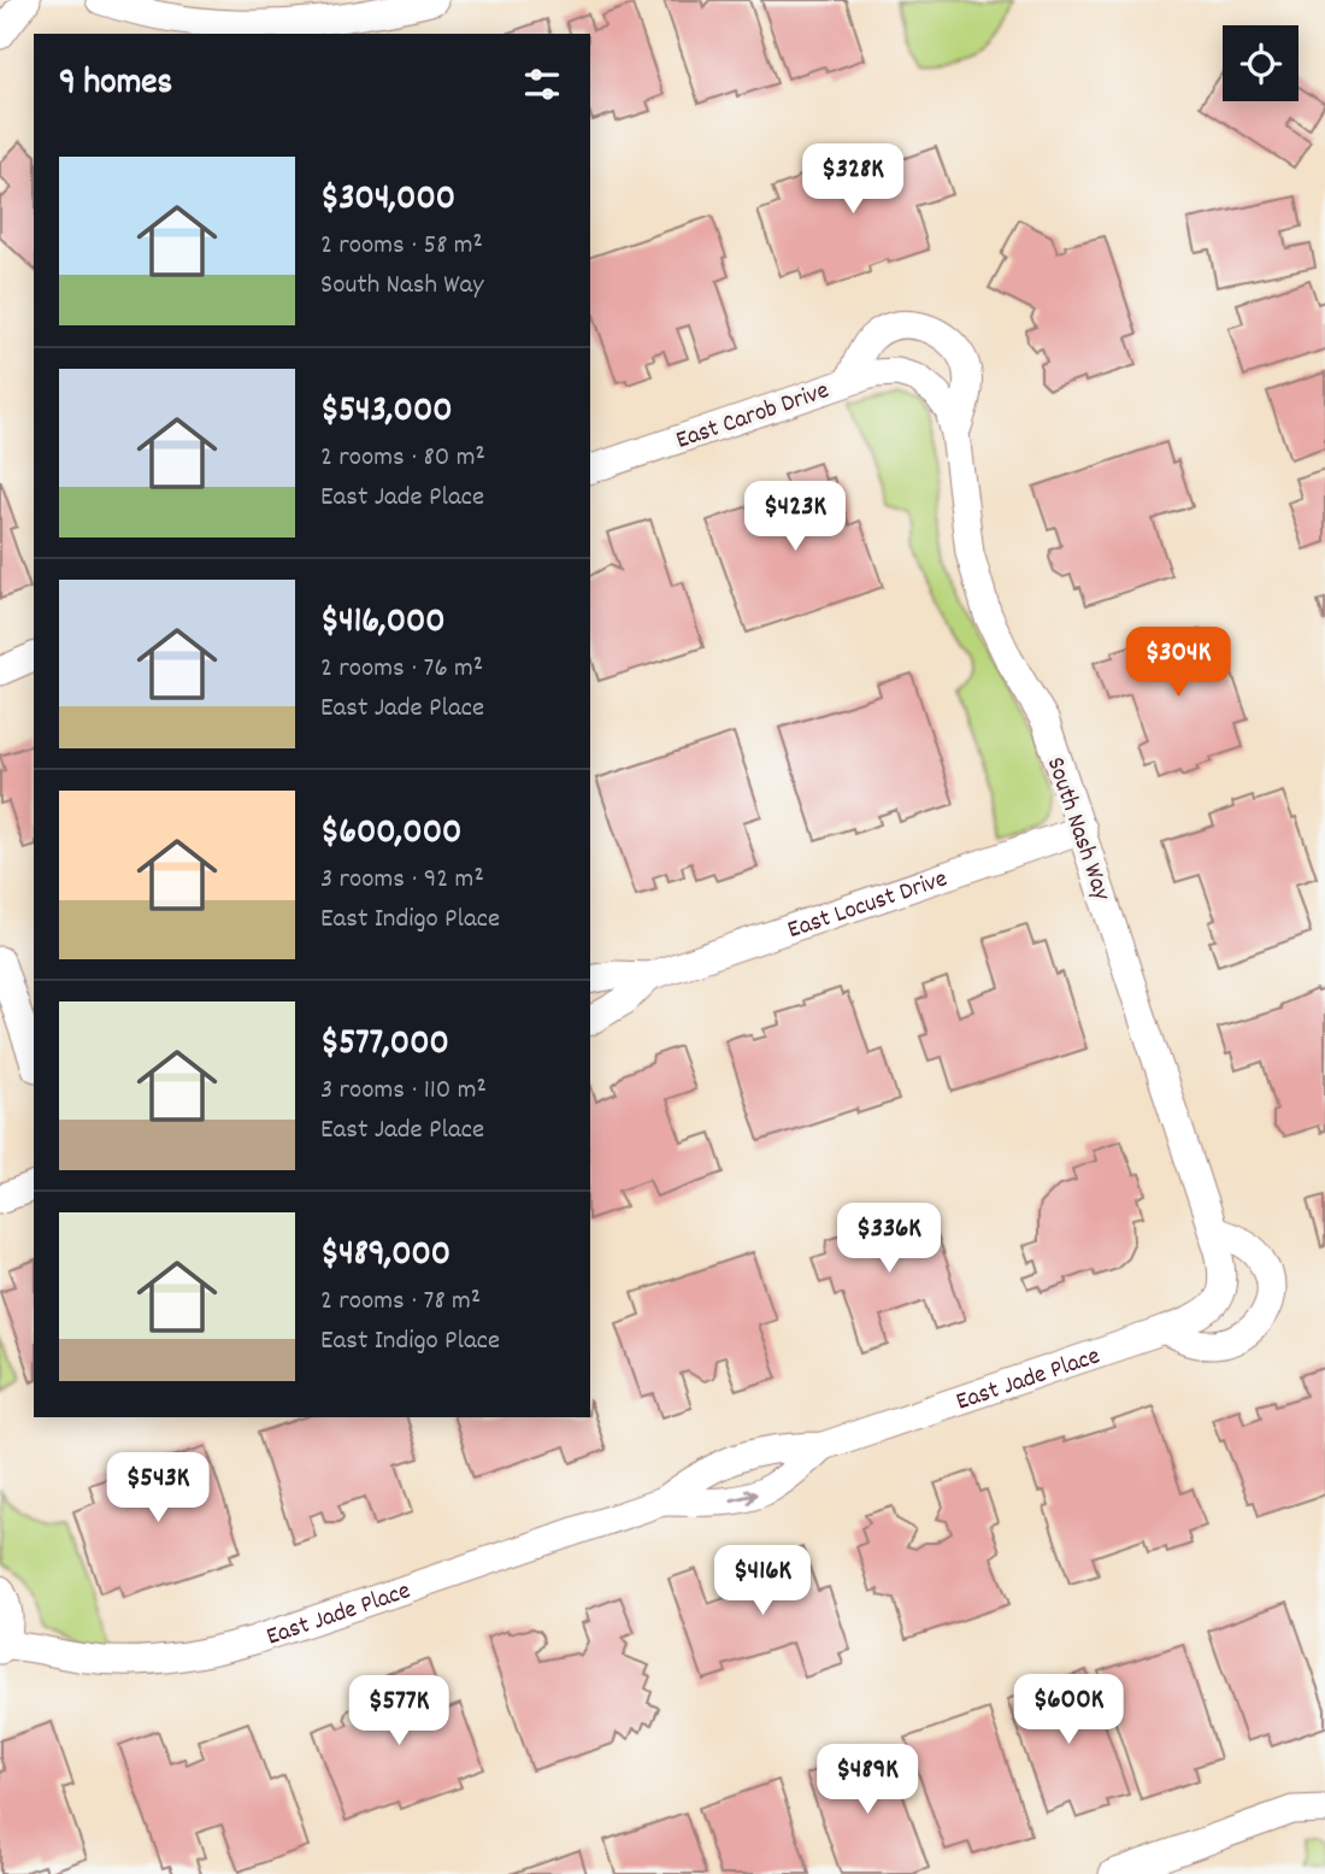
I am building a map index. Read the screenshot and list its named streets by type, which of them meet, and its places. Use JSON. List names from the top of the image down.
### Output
{
  "streets": {
    "street": [
      "East Carob Drive",
      "South Nash Way",
      "East Locust Drive",
      "East Jade Place"
    ]
  },
  "crossings": [
    ["East Carob Drive", "South Nash Way"],
    ["South Nash Way", "East Locust Drive"],
    ["South Nash Way", "East Jade Place"]
  ],
  "page": {
    "heading": "9 homes",
    "list": [
      {
        "name": "$304,000",
        "note": "2 rooms · 58 m² · South Nash Way"
      },
      {
        "name": "$543,000",
        "note": "2 rooms · 80 m² · East Jade Place"
      },
      {
        "name": "$416,000",
        "note": "2 rooms · 76 m² · East Jade Place"
      },
      {
        "name": "$600,000",
        "note": "3 rooms · 92 m² · East Indigo Place"
      },
      {
        "name": "$577,000",
        "note": "3 rooms · 110 m² · East Jade Place"
      },
      {
        "name": "$489,000",
        "note": "2 rooms · 78 m² · East Indigo Place"
      }
    ],
    "price": [
      "$328K",
      "$423K",
      "$304K",
      "$336K",
      "$543K",
      "$416K",
      "$600K",
      "$577K",
      "$489K"
    ]
  }
}
